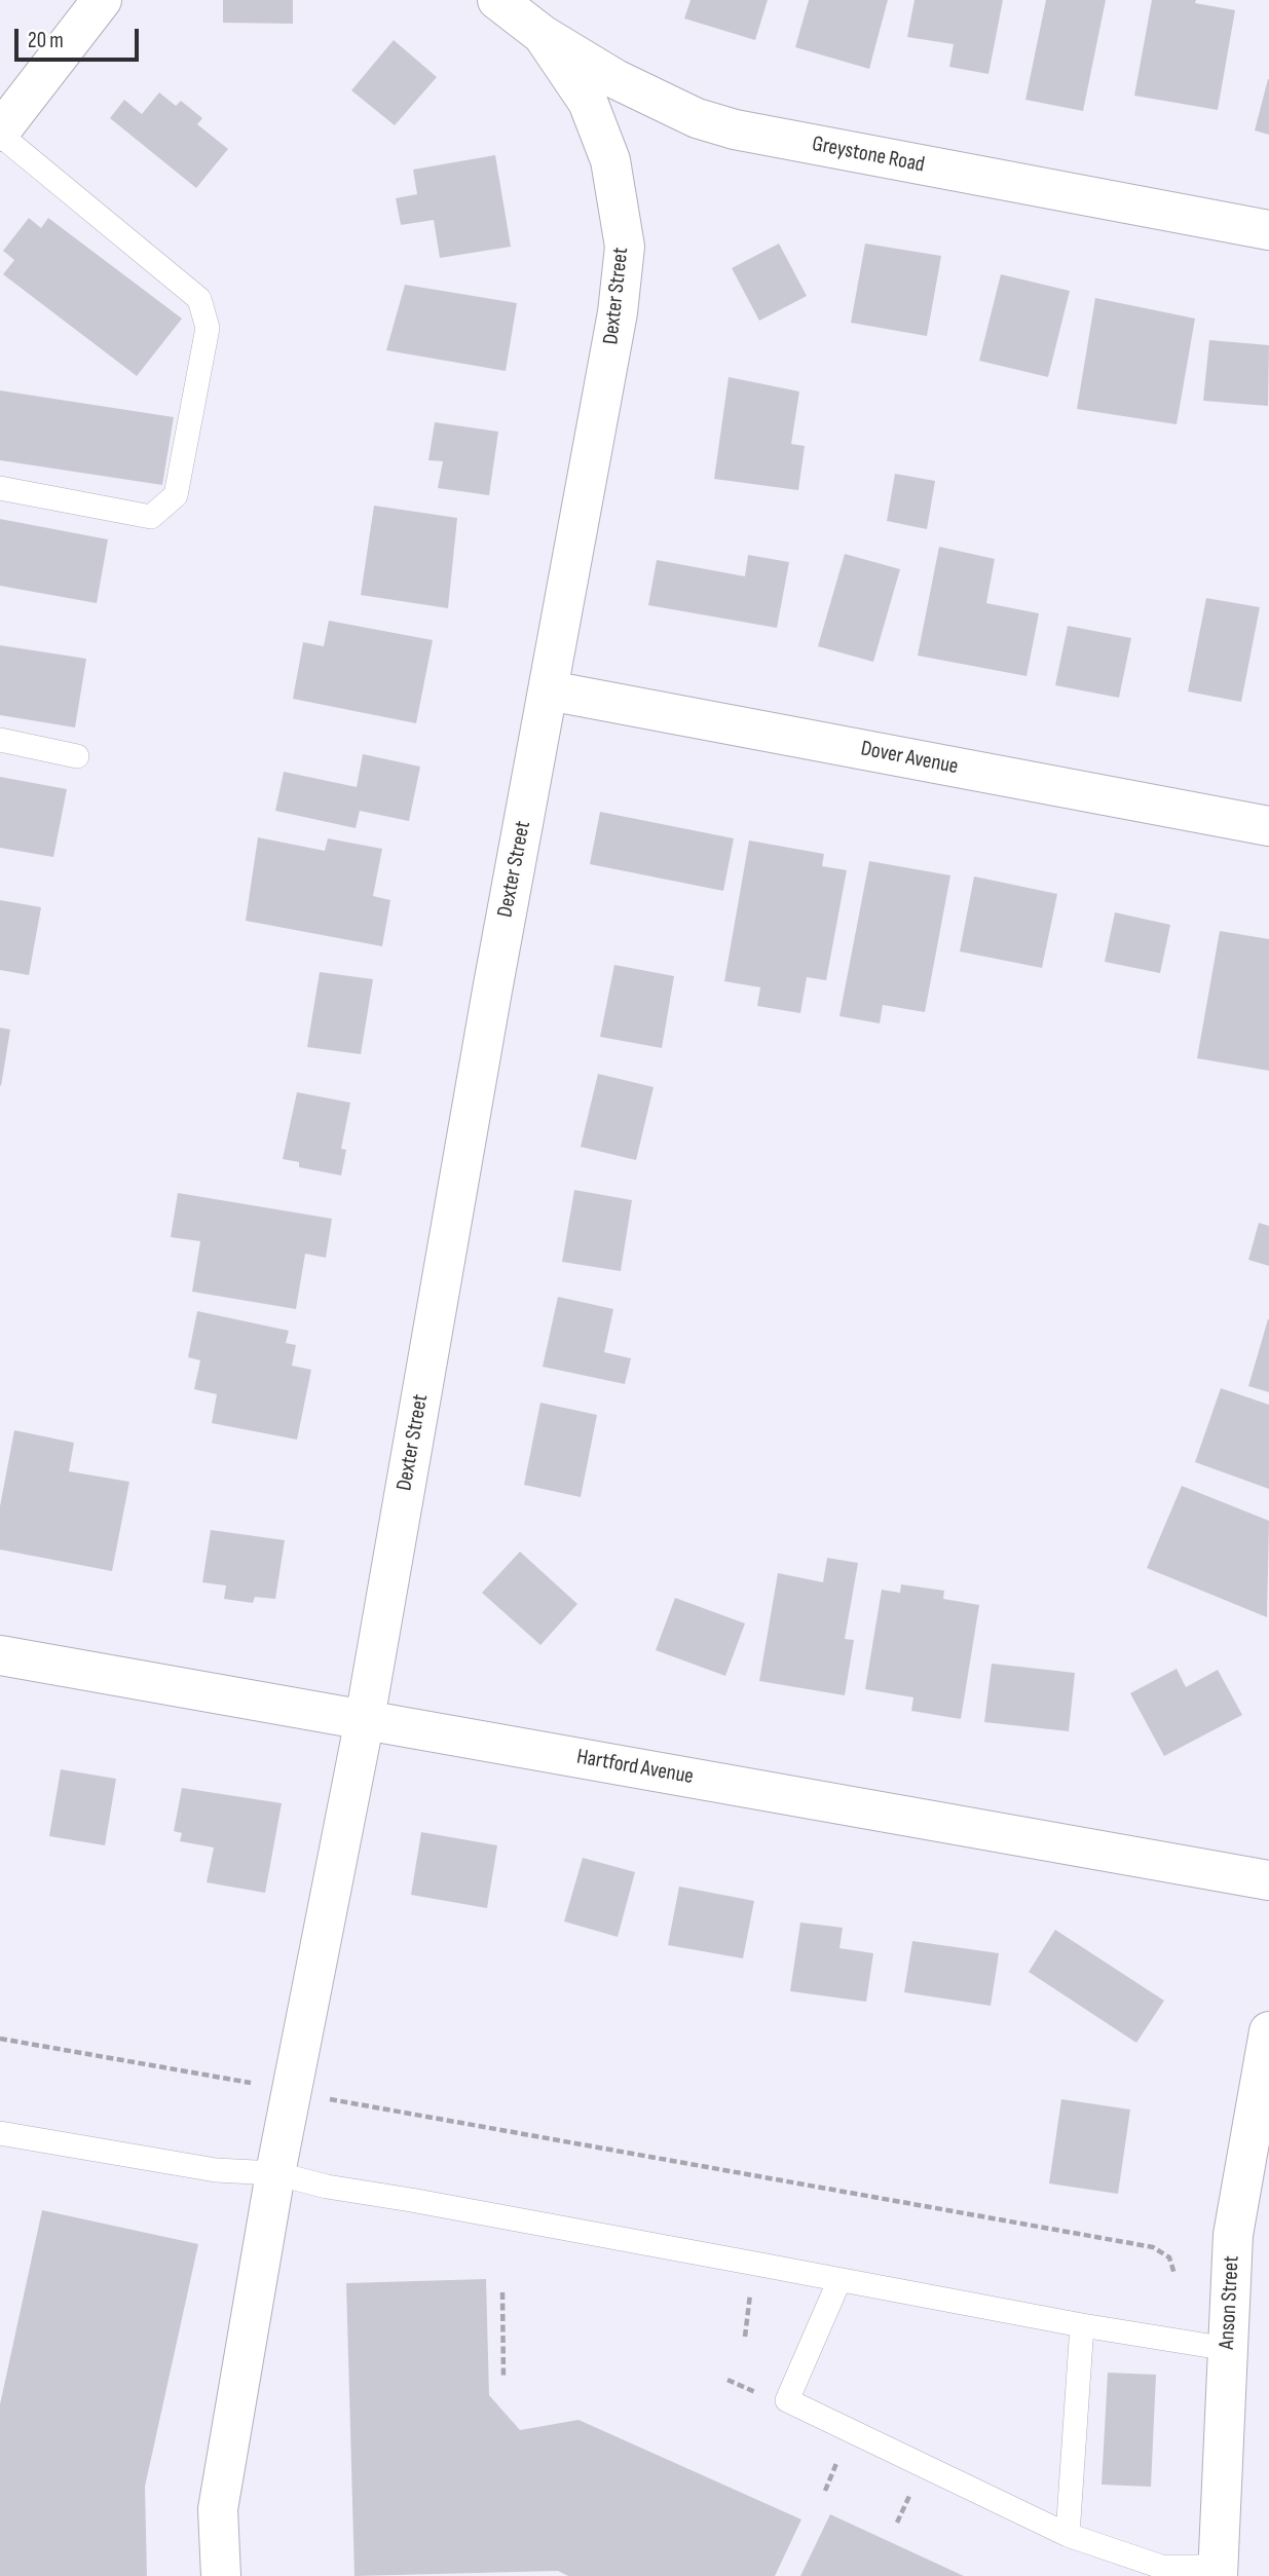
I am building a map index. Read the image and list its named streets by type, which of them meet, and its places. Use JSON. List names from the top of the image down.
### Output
{
  "streets": {
    "street": [
      "Greystone Road",
      "Dexter Street",
      "Dover Avenue",
      "Hartford Avenue",
      "Anson Street"
    ]
  },
  "crossings": [
    ["Greystone Road", "Dexter Street"],
    ["Dexter Street", "Dover Avenue"],
    ["Dexter Street", "Hartford Avenue"]
  ],
  "scale_bar": "20 m"
}
